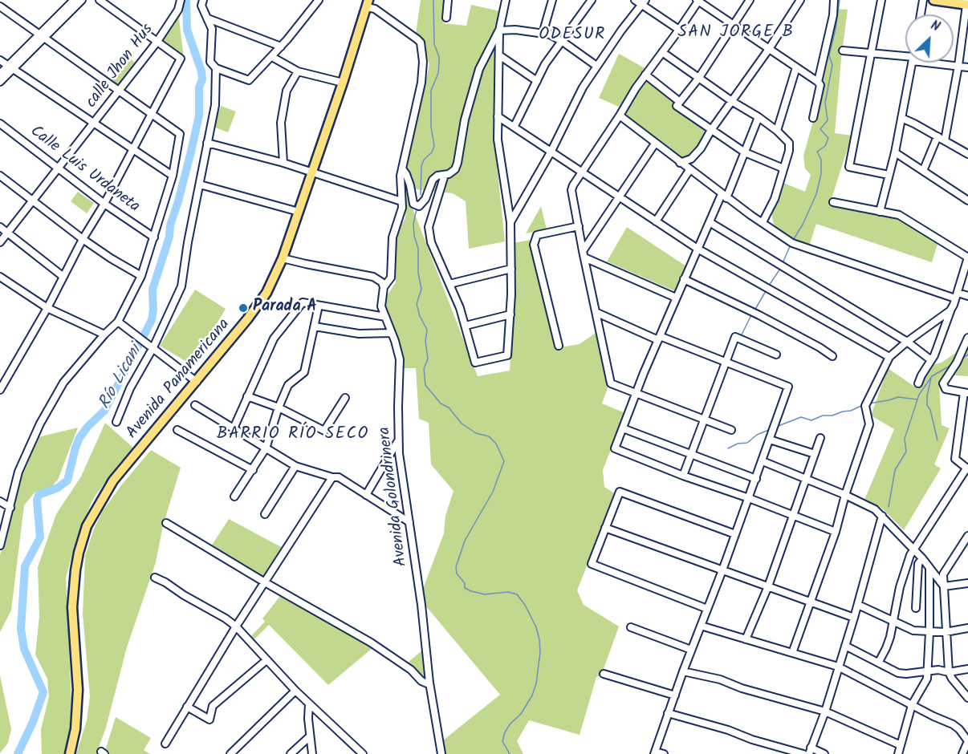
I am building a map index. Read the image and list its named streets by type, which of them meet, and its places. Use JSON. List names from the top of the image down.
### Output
{
  "streets": {
    "main road": ["Avenida Panamericana"],
    "street": ["calle Jhon Hus", "Calle Luis Urdaneta", "Avenida Golondrinera"]
  },
  "crossings": [
    ["calle Jhon Hus", "Calle Luis Urdaneta"],
    ["Avenida Panamericana", "Avenida Golondrinera"]
  ],
  "districts": ["SAN JORGE B", "ODESUR", "BARRIO RÍO SECO"],
  "water": ["Río Licani"],
  "places": ["Parada A"],
  "north": "top right"
}
